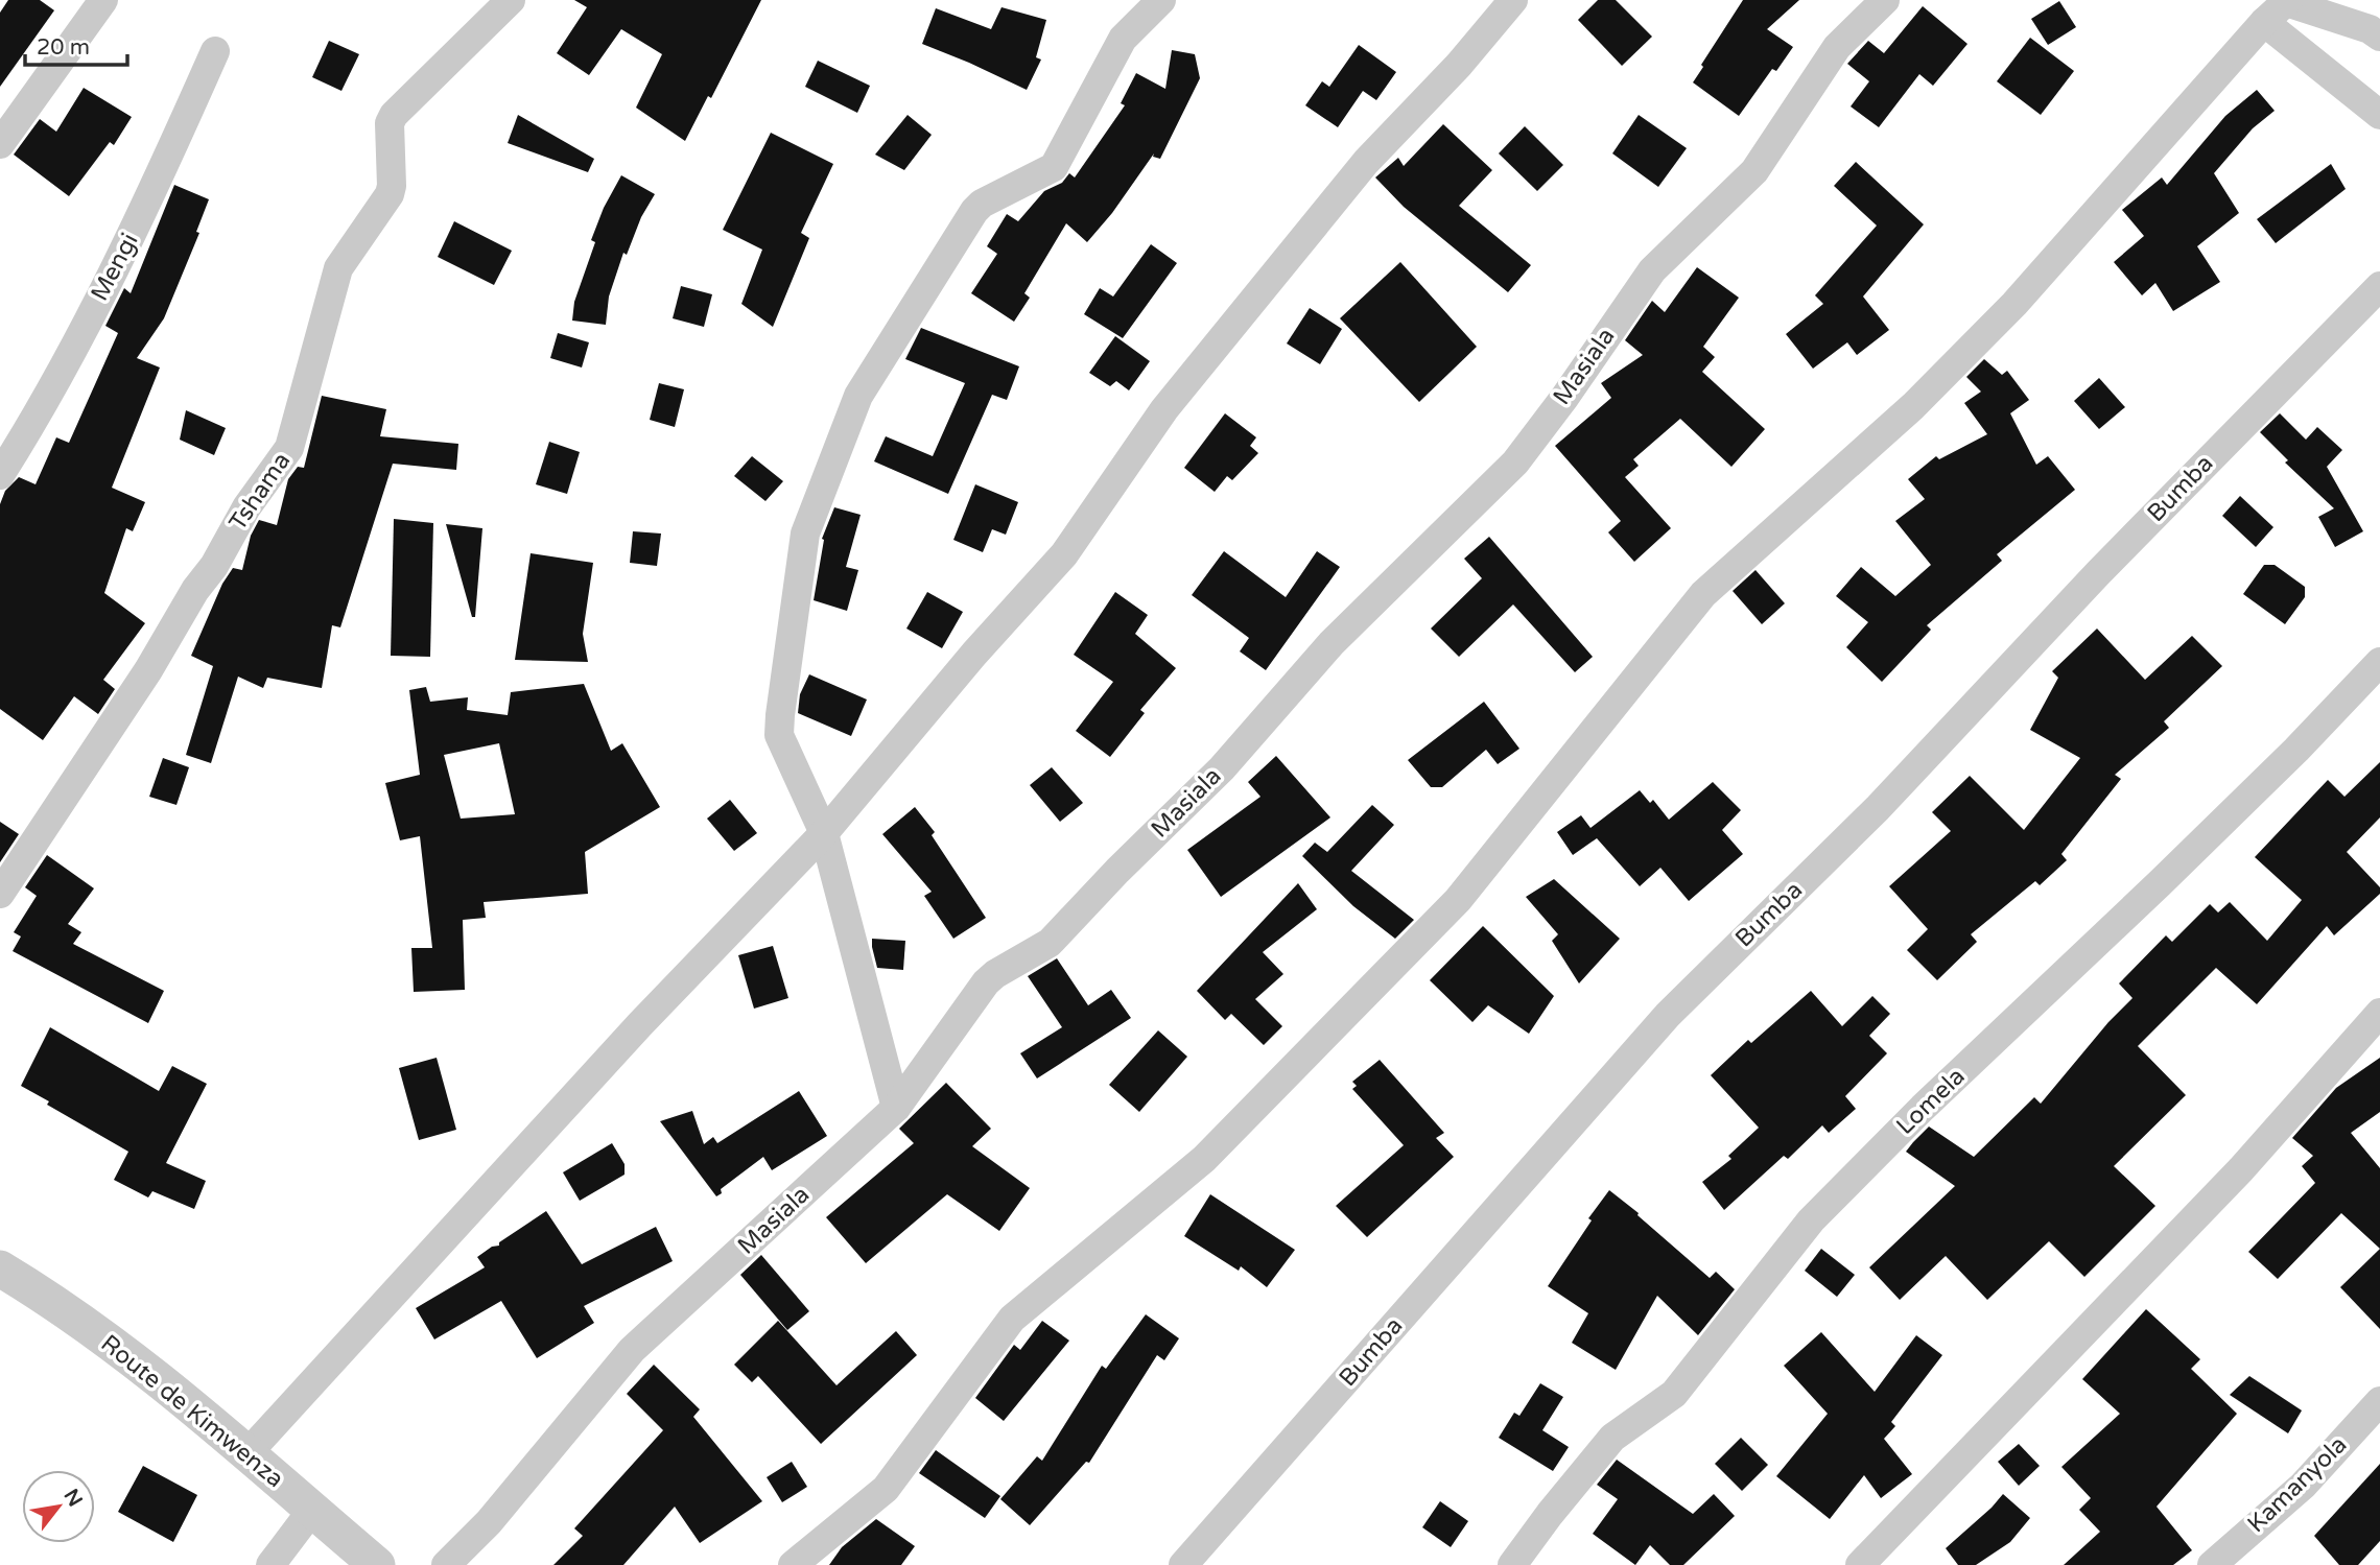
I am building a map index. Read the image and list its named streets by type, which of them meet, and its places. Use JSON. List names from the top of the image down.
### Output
{
  "streets": {
    "street": [
      "Mengi",
      "Masiala",
      "Bumba",
      "Tshama",
      "Lomela",
      "Route de Kimwenza",
      "Kamanyola"
    ]
  },
  "scale_bar": "20 m",
  "north": "top right"
}
